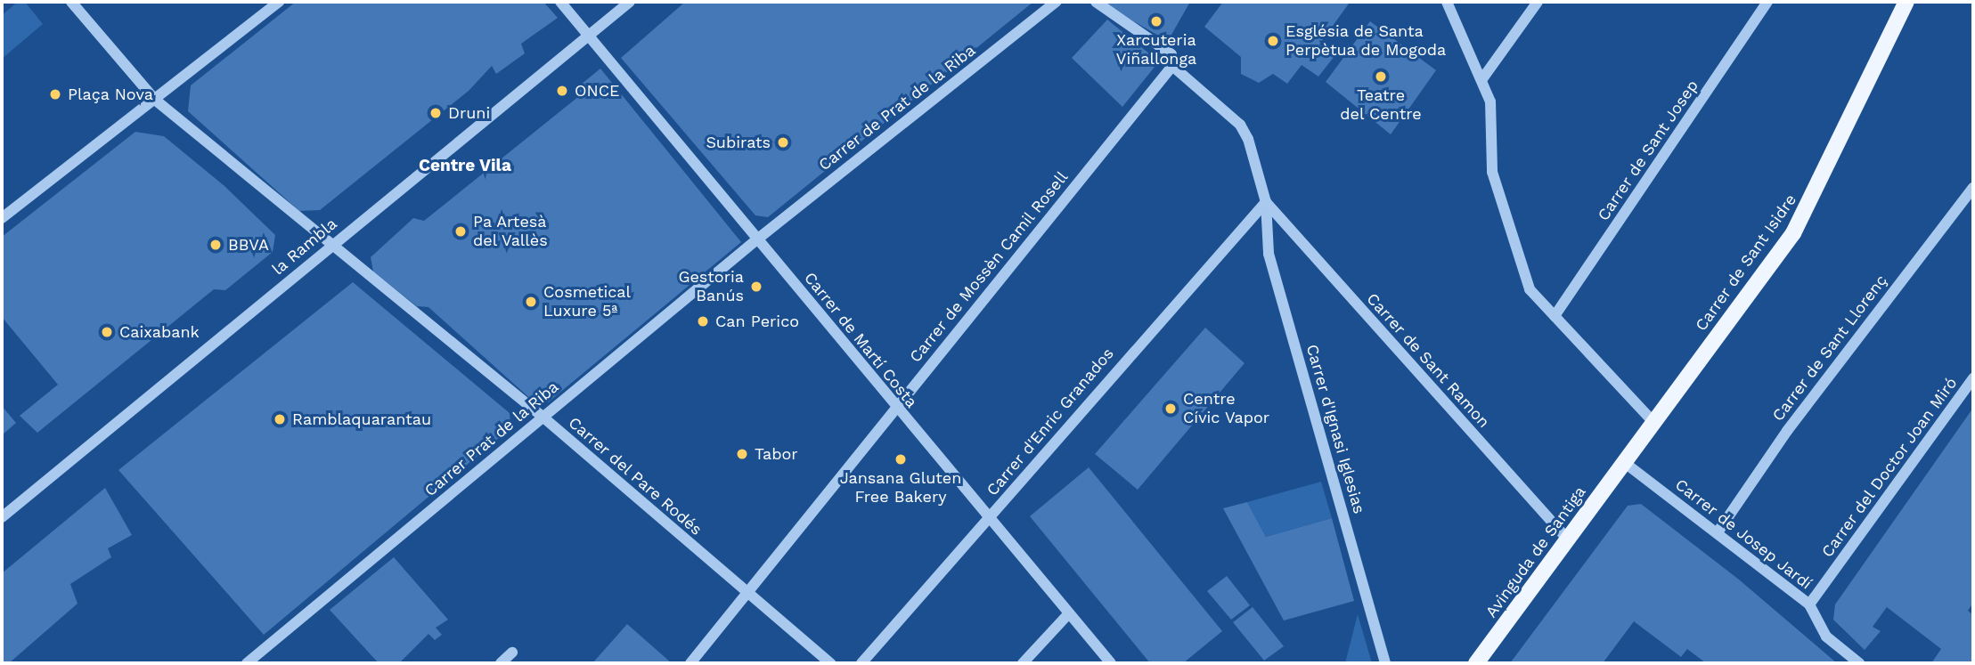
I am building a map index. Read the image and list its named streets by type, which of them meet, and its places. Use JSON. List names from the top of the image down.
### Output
{
  "streets": {
    "main road": ["Carrer de Sant Isidre", "Avinguda de Santiga"],
    "street": [
      "Carrer de Prat de la Riba",
      "Carrer de Sant Josep",
      "la Rambla",
      "Carrer de Mossèn Camil Rosell",
      "Carrer de Martí Costa",
      "Carrer de Sant Llorenç",
      "Carrer de Sant Ramon",
      "Carrer d'Enric Granados",
      "Carrer d'Ignasi Iglesias",
      "Carrer Prat de la Riba",
      "Carrer del Doctor Joan Miró",
      "Carrer del Pare Rodés",
      "Carrer de Josep Jardí"
    ]
  },
  "crossings": [
    ["Carrer de Prat de la Riba", "Carrer de Martí Costa"],
    ["Carrer de Prat de la Riba", "Carrer Prat de la Riba"],
    ["la Rambla", "Carrer de Martí Costa"],
    ["la Rambla", "Carrer del Pare Rodés"],
    ["Carrer de Sant Isidre", "Carrer de Josep Jardí"],
    ["Carrer de Sant Isidre", "Avinguda de Santiga"],
    ["Carrer de Mossèn Camil Rosell", "Carrer de Martí Costa"],
    ["Carrer de Mossèn Camil Rosell", "Carrer del Pare Rodés"],
    ["Carrer de Martí Costa", "Carrer d'Enric Granados"],
    ["Carrer de Martí Costa", "Carrer Prat de la Riba"],
    ["Carrer de Sant Llorenç", "Carrer de Josep Jardí"],
    ["Carrer de Sant Ramon", "Carrer d'Enric Granados"],
    ["Carrer de Sant Ramon", "Carrer d'Ignasi Iglesias"],
    ["Carrer de Sant Ramon", "Avinguda de Santiga"],
    ["Carrer d'Enric Granados", "Carrer d'Ignasi Iglesias"],
    ["Carrer Prat de la Riba", "Carrer del Pare Rodés"],
    ["Carrer del Doctor Joan Miró", "Carrer de Josep Jardí"],
    ["Carrer de Josep Jardí", "Avinguda de Santiga"]
  ],
  "districts": ["Centre Vila"],
  "places": [
    "Xarcuteria Viñallonga",
    "Església de Santa Perpètua de Mogoda",
    "Teatre del Centre",
    "ONCE",
    "Plaça Nova",
    "Druni",
    "Subirats",
    "Pa Artesà del Vallès",
    "BBVA",
    "Gestoria Banús",
    "Cosmetical Luxure 5ª",
    "Can Perico",
    "Caixabank",
    "Centre Cívic Vapor",
    "Ramblaquarantau",
    "Tabor",
    "Jansana Gluten Free Bakery"
  ]
}
